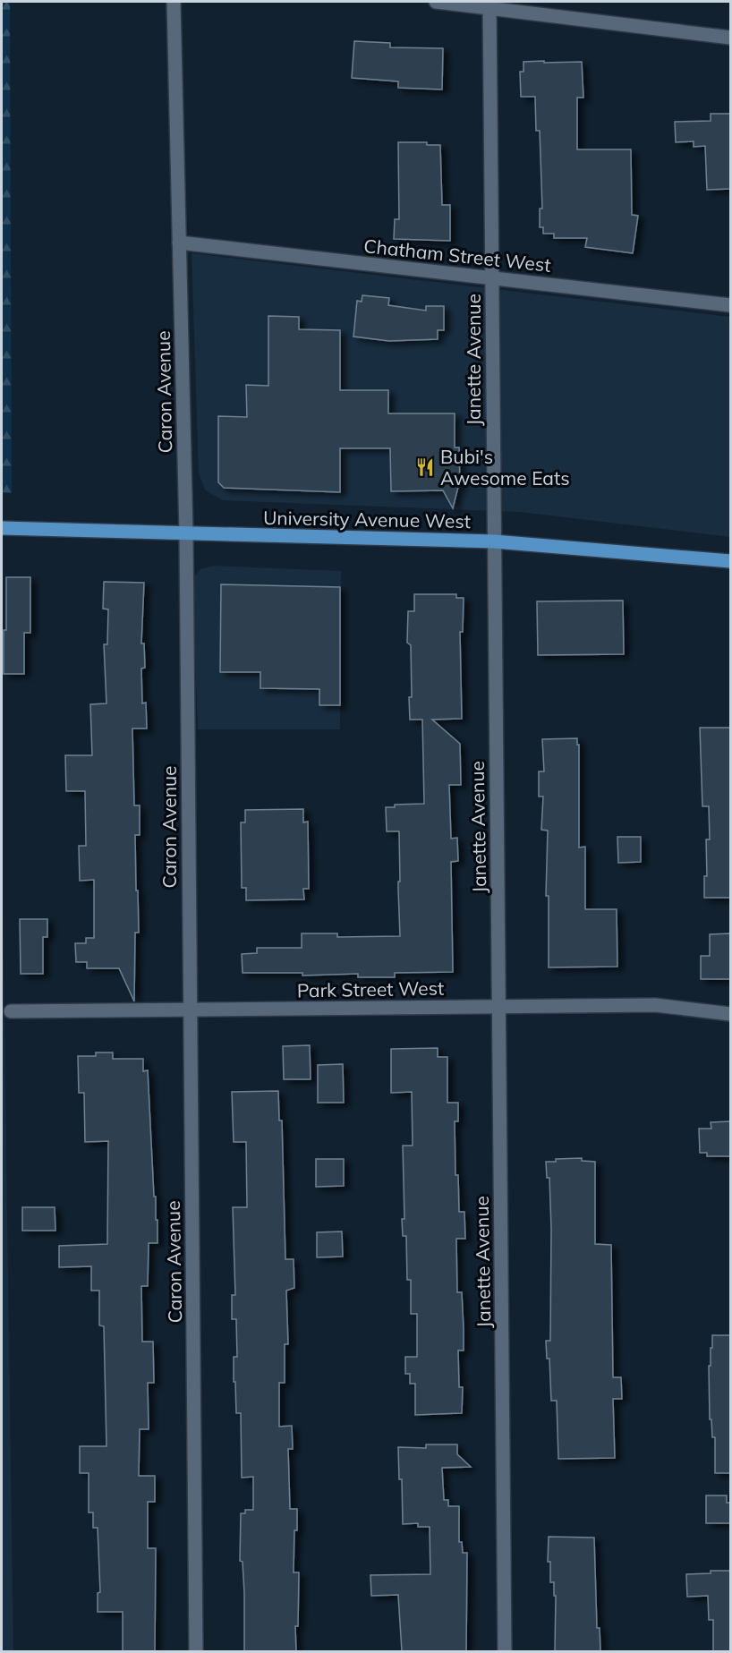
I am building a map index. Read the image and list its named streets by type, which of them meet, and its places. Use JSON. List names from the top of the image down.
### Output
{
  "streets": {
    "main road": ["University Avenue West"],
    "street": [
      "Chatham Street West",
      "Janette Avenue",
      "Caron Avenue",
      "Park Street West"
    ]
  },
  "crossings": [
    ["Chatham Street West", "Janette Avenue"],
    ["Chatham Street West", "Caron Avenue"],
    ["Janette Avenue", "University Avenue West"],
    ["Janette Avenue", "Park Street West"],
    ["Caron Avenue", "University Avenue West"],
    ["Caron Avenue", "Park Street West"]
  ],
  "places": {
    "restaurant": ["Bubi's Awesome Eats"]
  }
}
